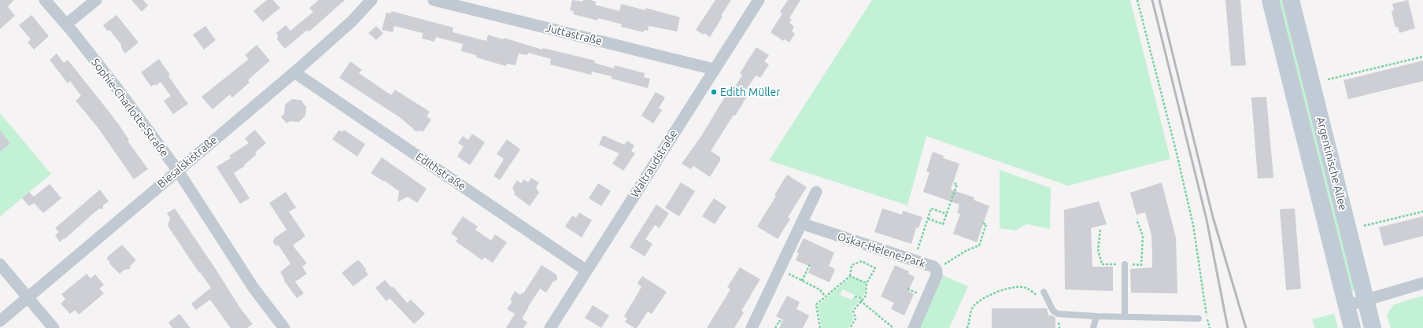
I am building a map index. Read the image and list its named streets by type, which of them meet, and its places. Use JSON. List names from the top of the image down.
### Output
{
  "streets": {
    "main road": ["Argentinische Allee"],
    "street": [
      "Juttastraße",
      "Sophie-Charlotte-Straße",
      "Biesalskistraße",
      "Waltraudstraße",
      "Edithstraße",
      "Oskar-Helene-Park"
    ]
  },
  "crossings": [
    ["Juttastraße", "Waltraudstraße"],
    ["Sophie-Charlotte-Straße", "Biesalskistraße"],
    ["Biesalskistraße", "Edithstraße"],
    ["Waltraudstraße", "Edithstraße"]
  ],
  "places": ["Edith Müller"]
}
